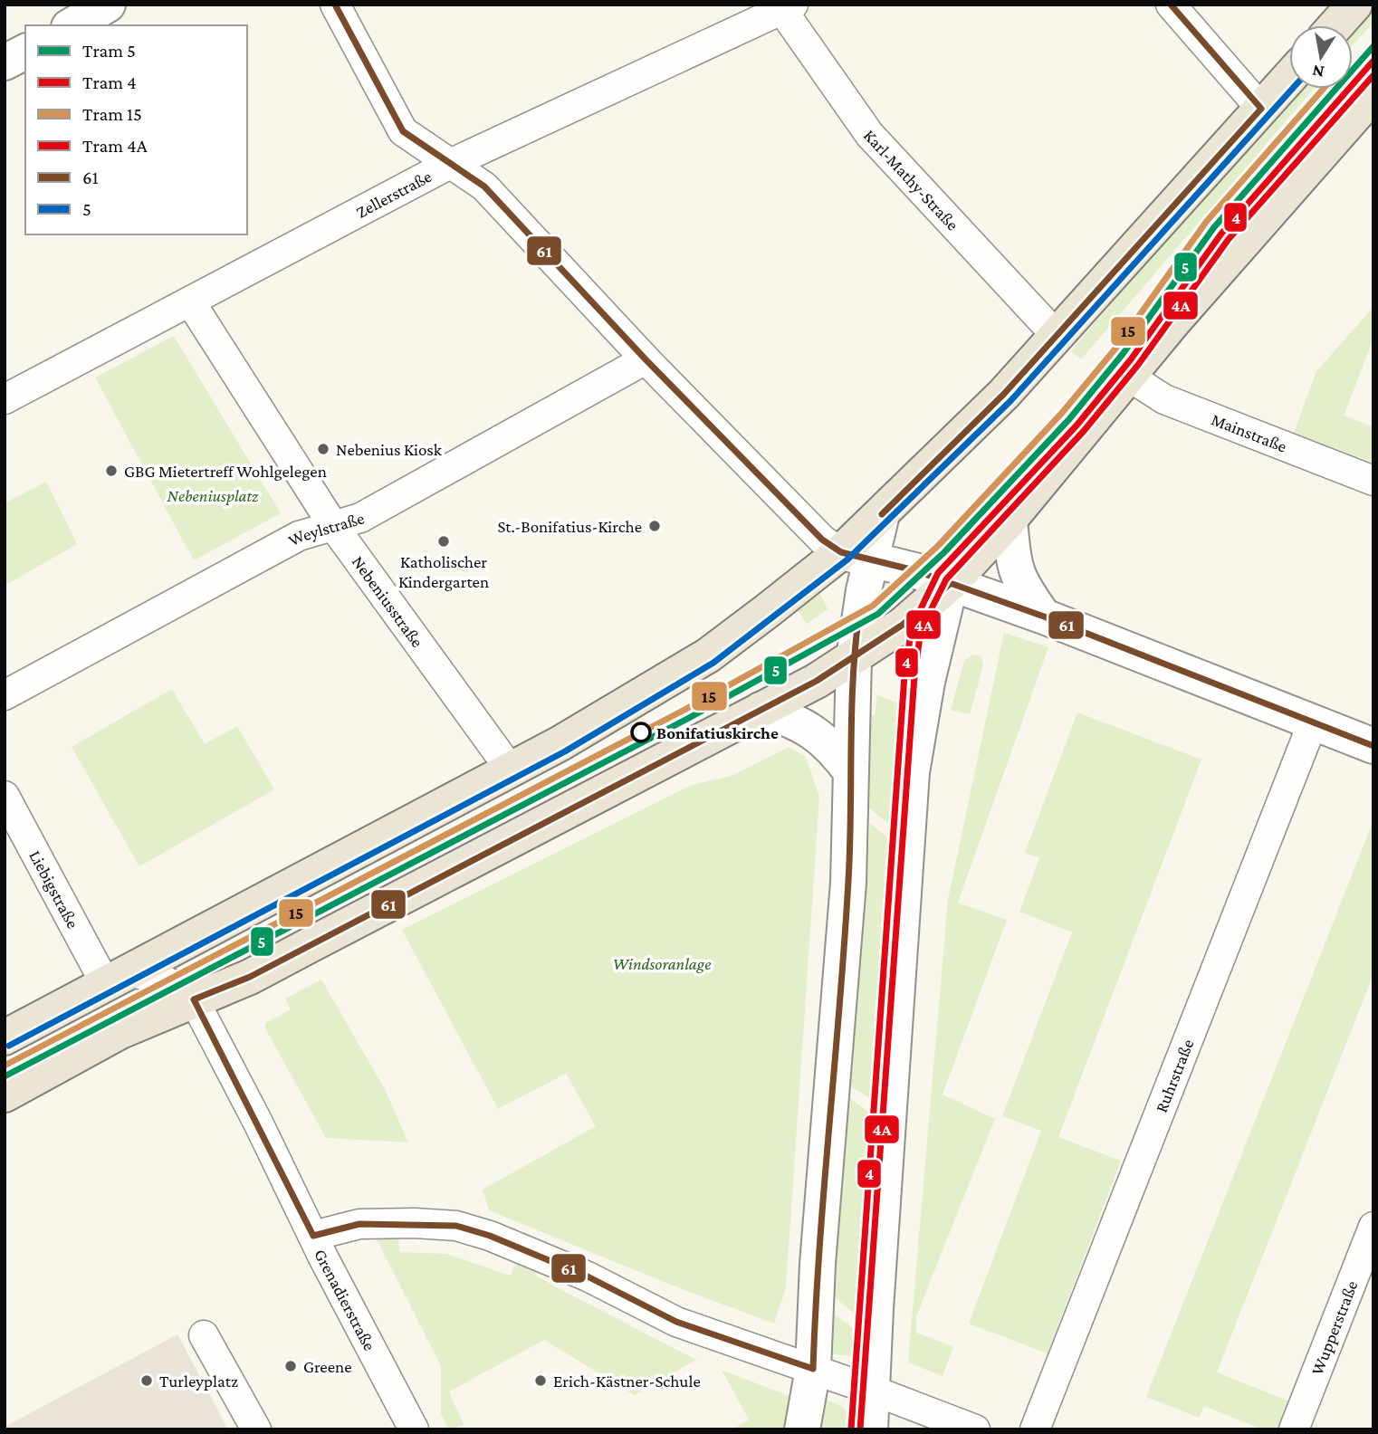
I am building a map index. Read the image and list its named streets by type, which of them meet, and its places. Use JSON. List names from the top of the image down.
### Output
{
  "streets": {
    "street": [
      "Karl-Mathy-Straße",
      "Zellerstraße",
      "Mainstraße",
      "Weylstraße",
      "Nebeniusstraße",
      "Liebigstraße",
      "Ruhrstraße",
      "Grenadierstraße",
      "Wupperstraße"
    ]
  },
  "crossings": [
    ["Karl-Mathy-Straße", "Zellerstraße"],
    ["Zellerstraße", "Nebeniusstraße"],
    ["Weylstraße", "Nebeniusstraße"],
    ["Liebigstraße", "Grenadierstraße"]
  ],
  "parks": ["Nebeniusplatz", "Windsoranlage"],
  "places": [
    "Nebenius Kiosk",
    "GBG Mietertreff Wohlgelegen",
    "St.-Bonifatius-Kirche",
    "Katholischer Kindergarten",
    "Bonifatiuskirche",
    "Greene",
    "Turleyplatz",
    "Erich-Kästner-Schule"
  ],
  "lines": [
    "transit line 61",
    "tram line 5",
    "tram line 4",
    "tram line 4A",
    "tram line 15",
    "transit line 5"
  ],
  "legend": [
    "Tram 5",
    "Tram 4",
    "Tram 15",
    "Tram 4A",
    "61",
    "5"
  ],
  "north": "bottom"
}
